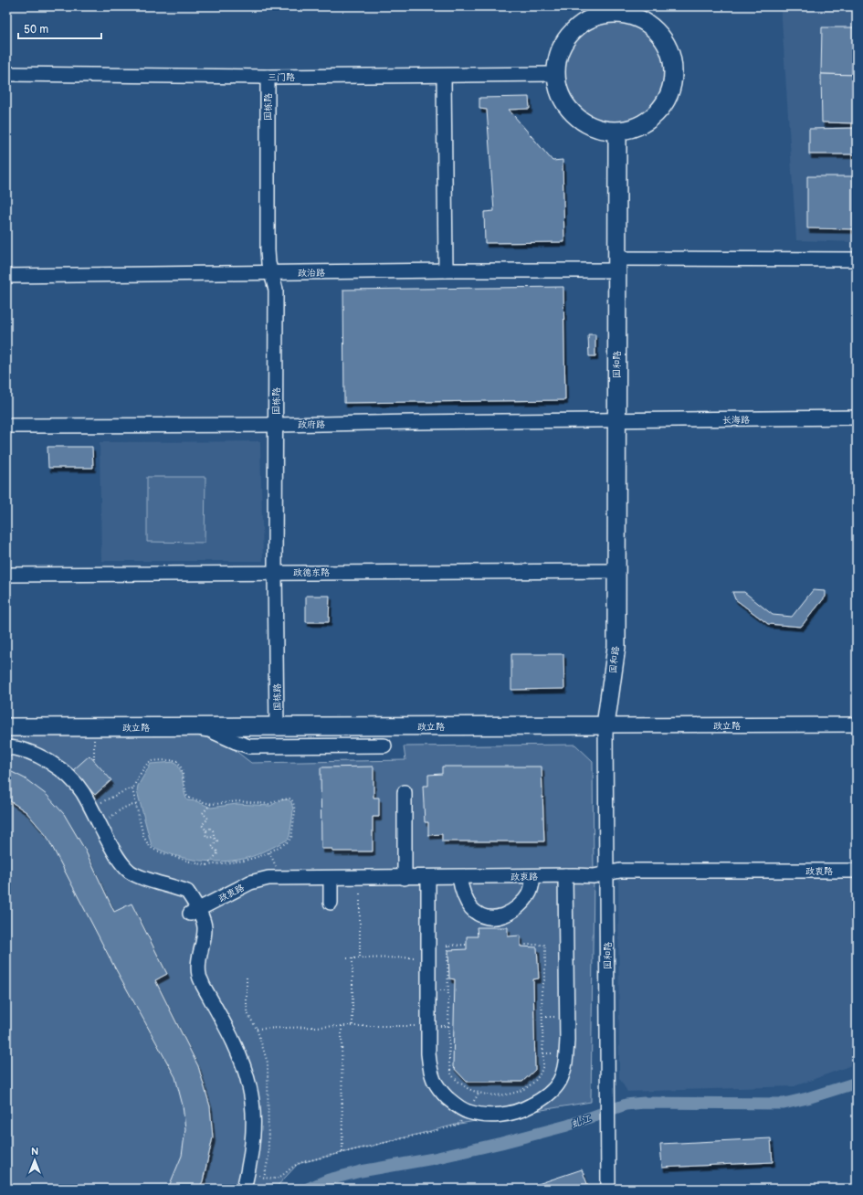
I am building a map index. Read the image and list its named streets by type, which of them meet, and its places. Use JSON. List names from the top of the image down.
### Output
{
  "streets": {
    "main road": ["国和路", "政立路"],
    "street": [
      "三门路",
      "国栋路",
      "政治路",
      "长海路",
      "政府路",
      "政德东路",
      "政衷路"
    ]
  },
  "crossings": [
    ["三门路", "国栋路"],
    ["三门路", "国和路"],
    ["国栋路", "政治路"],
    ["国栋路", "政府路"],
    ["国栋路", "政德东路"],
    ["国栋路", "政立路"],
    ["政治路", "国和路"],
    ["国和路", "长海路"],
    ["国和路", "政府路"],
    ["国和路", "政德东路"],
    ["国和路", "政立路"],
    ["国和路", "政衷路"],
    ["长海路", "政府路"]
  ],
  "water": ["虬江"],
  "scale_bar": "50 m",
  "north": "top"
}
